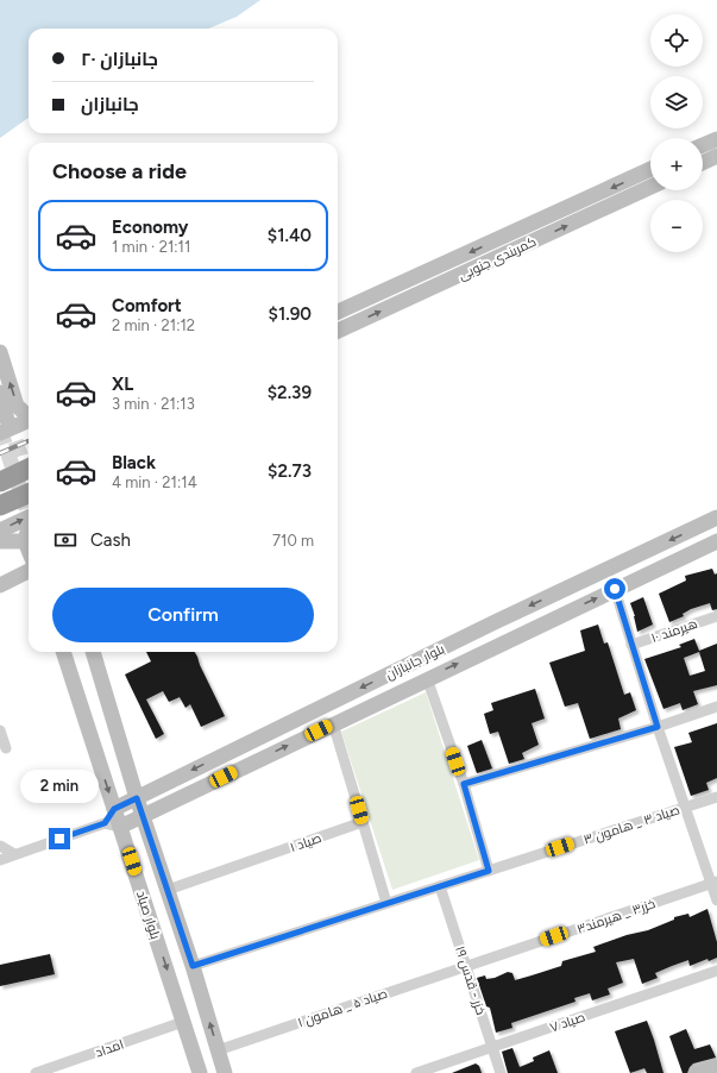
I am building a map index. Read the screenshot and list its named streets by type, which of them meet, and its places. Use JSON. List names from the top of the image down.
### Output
{
  "streets": {
    "main road": ["کمربندی جنوبی", "بلوار جانبازان", "بلوار صیاد"],
    "street": [
      "هیرمند ۱۰",
      "صیاد ۳ _ هامون ۳",
      "صیاد ۱",
      "خزر۳ _ هیرمند۳",
      "خزر - قدس ۱۹",
      "صیاد ۵ _ هامون ۱",
      "صیاد ۷",
      "امداد"
    ]
  },
  "crossings": [
    ["بلوار جانبازان", "بلوار صیاد"],
    ["صیاد ۳ _ هامون ۳", "بلوار صیاد"],
    ["صیاد ۳ _ هامون ۳", "خزر - قدس ۱۹"],
    ["صیاد ۱", "بلوار صیاد"],
    ["بلوار صیاد", "صیاد ۵ _ هامون ۱"],
    ["بلوار صیاد", "امداد"],
    ["خزر۳ _ هیرمند۳", "خزر - قدس ۱۹"],
    ["خزر۳ _ هیرمند۳", "صیاد ۵ _ هامون ۱"],
    ["خزر - قدس ۱۹", "صیاد ۵ _ هامون ۱"],
    ["خزر - قدس ۱۹", "صیاد ۷"]
  ],
  "page": {
    "map_buttons": ["+", "−"],
    "banner": ["جانبازان ۲۰", "جانبازان"],
    "heading": "Choose a ride",
    "list": [
      {
        "name": "Economy",
        "note": "1 min · 21:11",
        "value": "$1.40"
      },
      {
        "name": "Comfort",
        "note": "2 min · 21:12",
        "value": "$1.90"
      },
      {
        "name": "XL",
        "note": "3 min · 21:13",
        "value": "$2.39"
      },
      {
        "name": "Black",
        "note": "4 min · 21:14",
        "value": "$2.73"
      }
    ],
    "pay": ["Cash", "710 m"],
    "buttons": "Confirm",
    "bubble": "2 min"
  }
}
